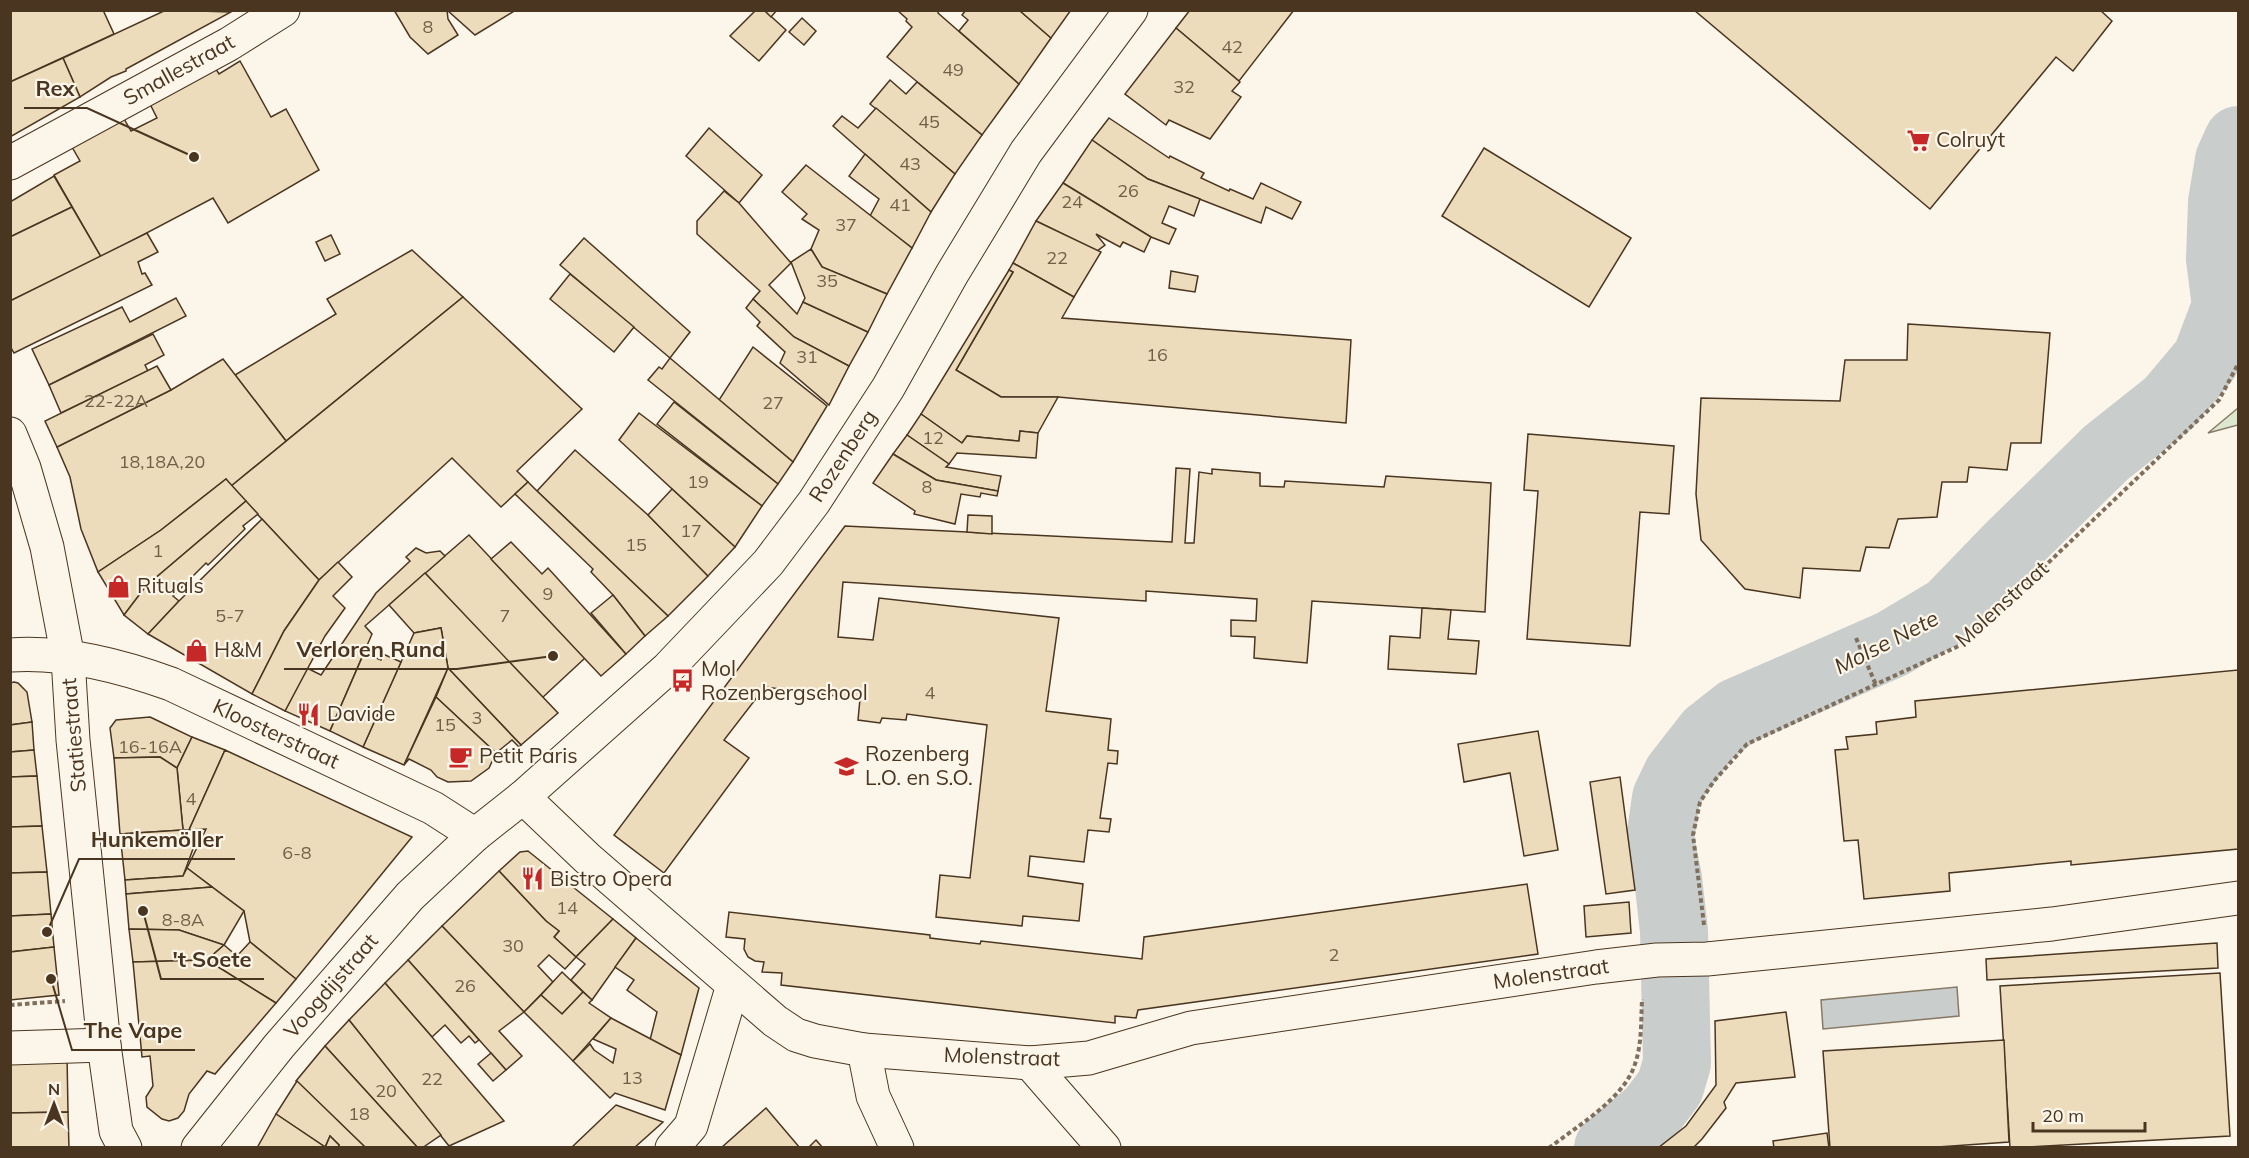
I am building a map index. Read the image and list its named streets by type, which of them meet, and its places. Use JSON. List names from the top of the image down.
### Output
{
  "streets": {
    "street": [
      "Smallestraat",
      "Rozenberg",
      "Molenstraat",
      "Kloosterstraat",
      "Statiestraat",
      "Voogdijstraat"
    ]
  },
  "crossings": [
    ["Rozenberg", "Kloosterstraat"],
    ["Rozenberg", "Voogdijstraat"],
    ["Kloosterstraat", "Statiestraat"],
    ["Kloosterstraat", "Voogdijstraat"]
  ],
  "water": ["Molse Nete"],
  "places": {
    "supermarket": ["Colruyt"],
    "other": [
      "Rex",
      "Verloren Rund",
      "'t Soete",
      "Hunkemöller",
      "The Vape"
    ],
    "shop": ["Rituals", "H&M"],
    "bus stop": ["Mol Rozenbergschool"],
    "restaurant": ["Davide", "Bistro Opera"],
    "cafe": ["Petit Paris"],
    "school or university": ["Rozenberg L.O. en S.O."]
  },
  "house_numbers": [
    "8",
    "42",
    "49",
    "32",
    "45",
    "43",
    "26",
    "24",
    "41",
    "37",
    "22",
    "35",
    "16",
    "31",
    "22-22A",
    "27",
    "12",
    "18,18A,20",
    "19",
    "8",
    "17",
    "15",
    "1",
    "9",
    "5-7",
    "7",
    "4",
    "3",
    "15",
    "16-16A",
    "4",
    "6-8",
    "14",
    "8-8A",
    "30",
    "2",
    "26",
    "13",
    "22",
    "20",
    "18"
  ],
  "scale_bar": "20 m",
  "north": "top"
}
